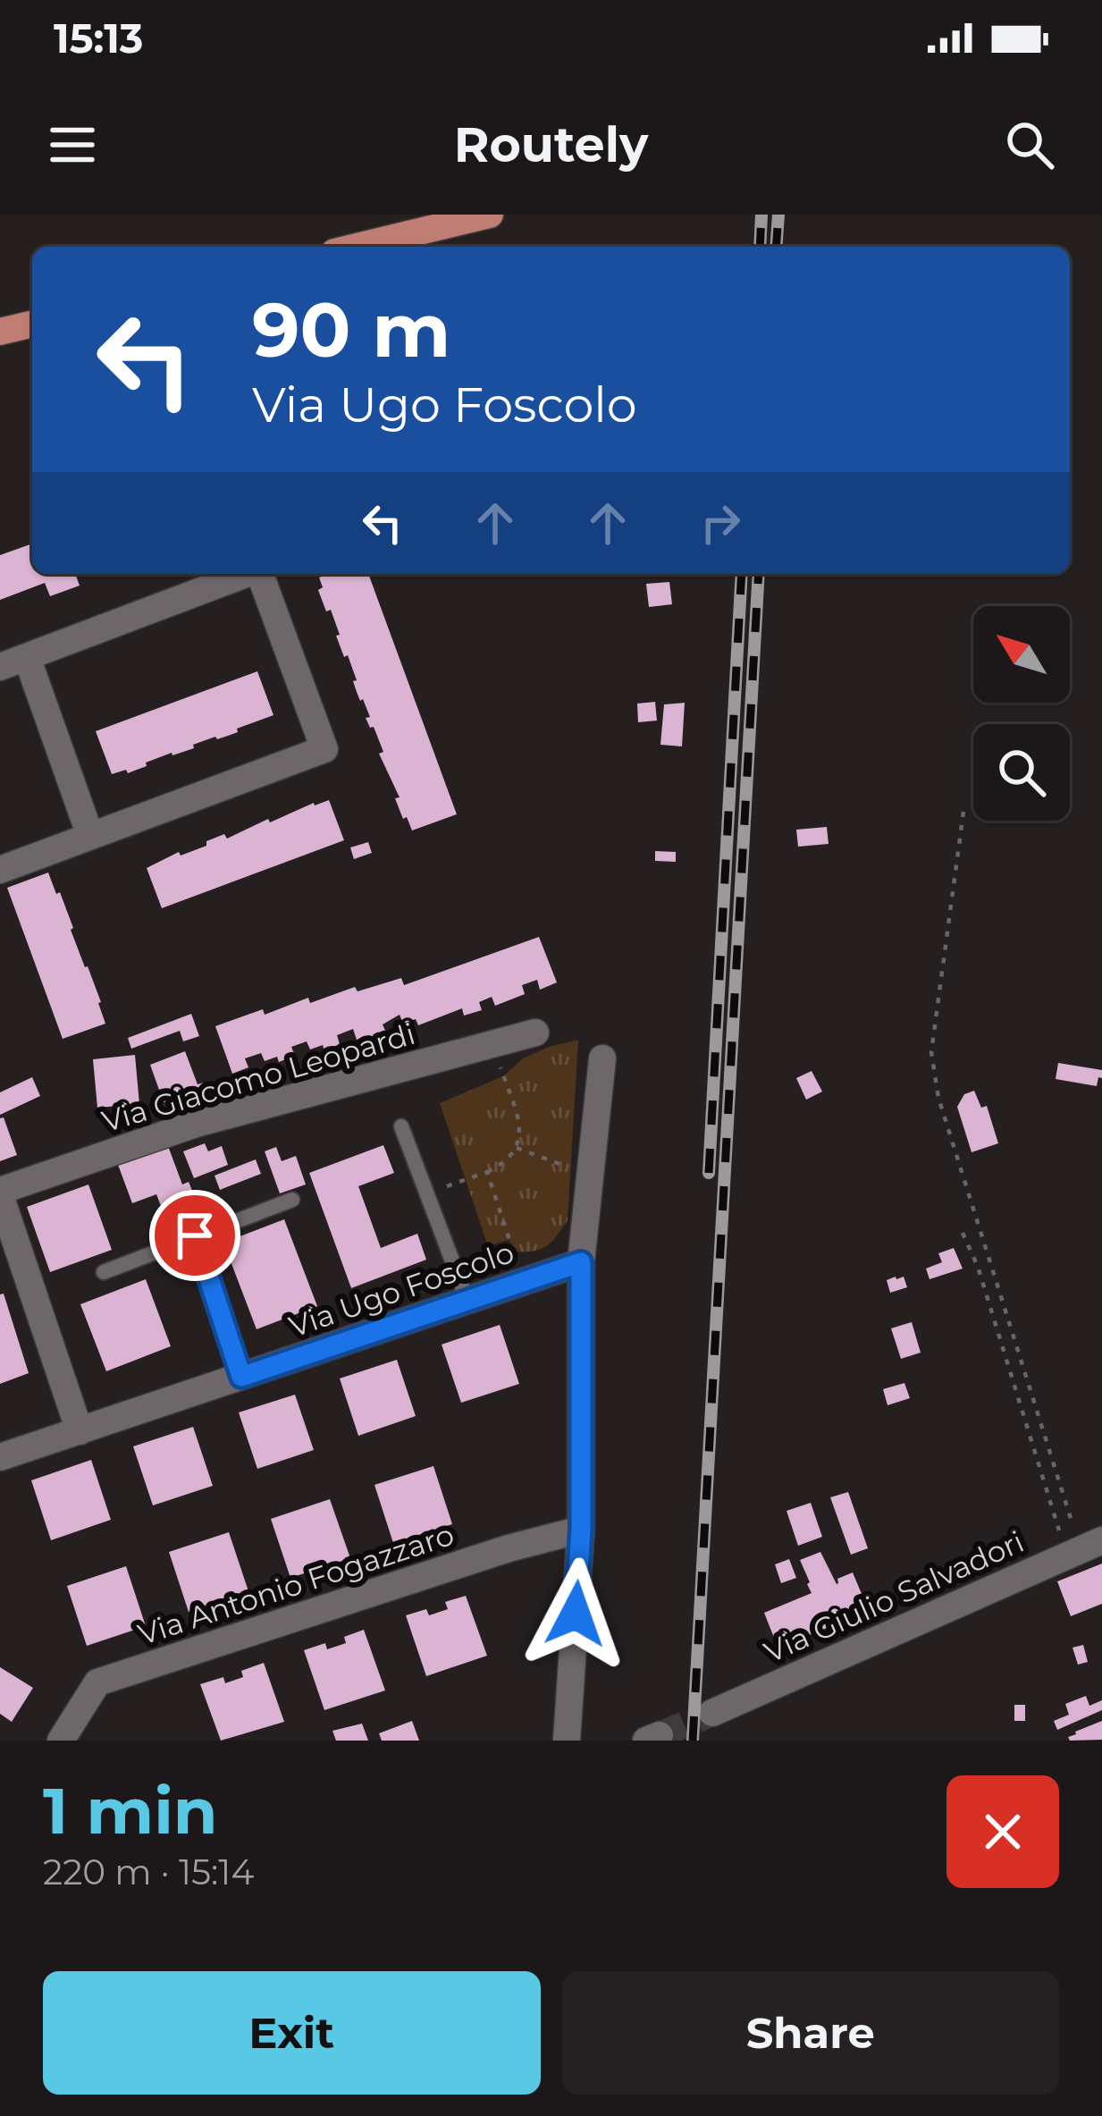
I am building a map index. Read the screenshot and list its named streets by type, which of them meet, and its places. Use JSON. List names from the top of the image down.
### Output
{
  "streets": {
    "street": [
      "Via Giacomo Leopardi",
      "Via Ugo Foscolo",
      "Via Antonio Fogazzaro",
      "Via Giulio Salvadori"
    ]
  },
  "crossings": [
    ["Via Giacomo Leopardi", "Via Ugo Foscolo"]
  ],
  "north": "top left",
  "page": {
    "status": "15:13",
    "header": "Routely",
    "turn": ["90 m", "Via Ugo Foscolo"],
    "heading": ["1 min", "220 m · 15:14"],
    "buttons": ["Exit", "Share"]
  }
}
